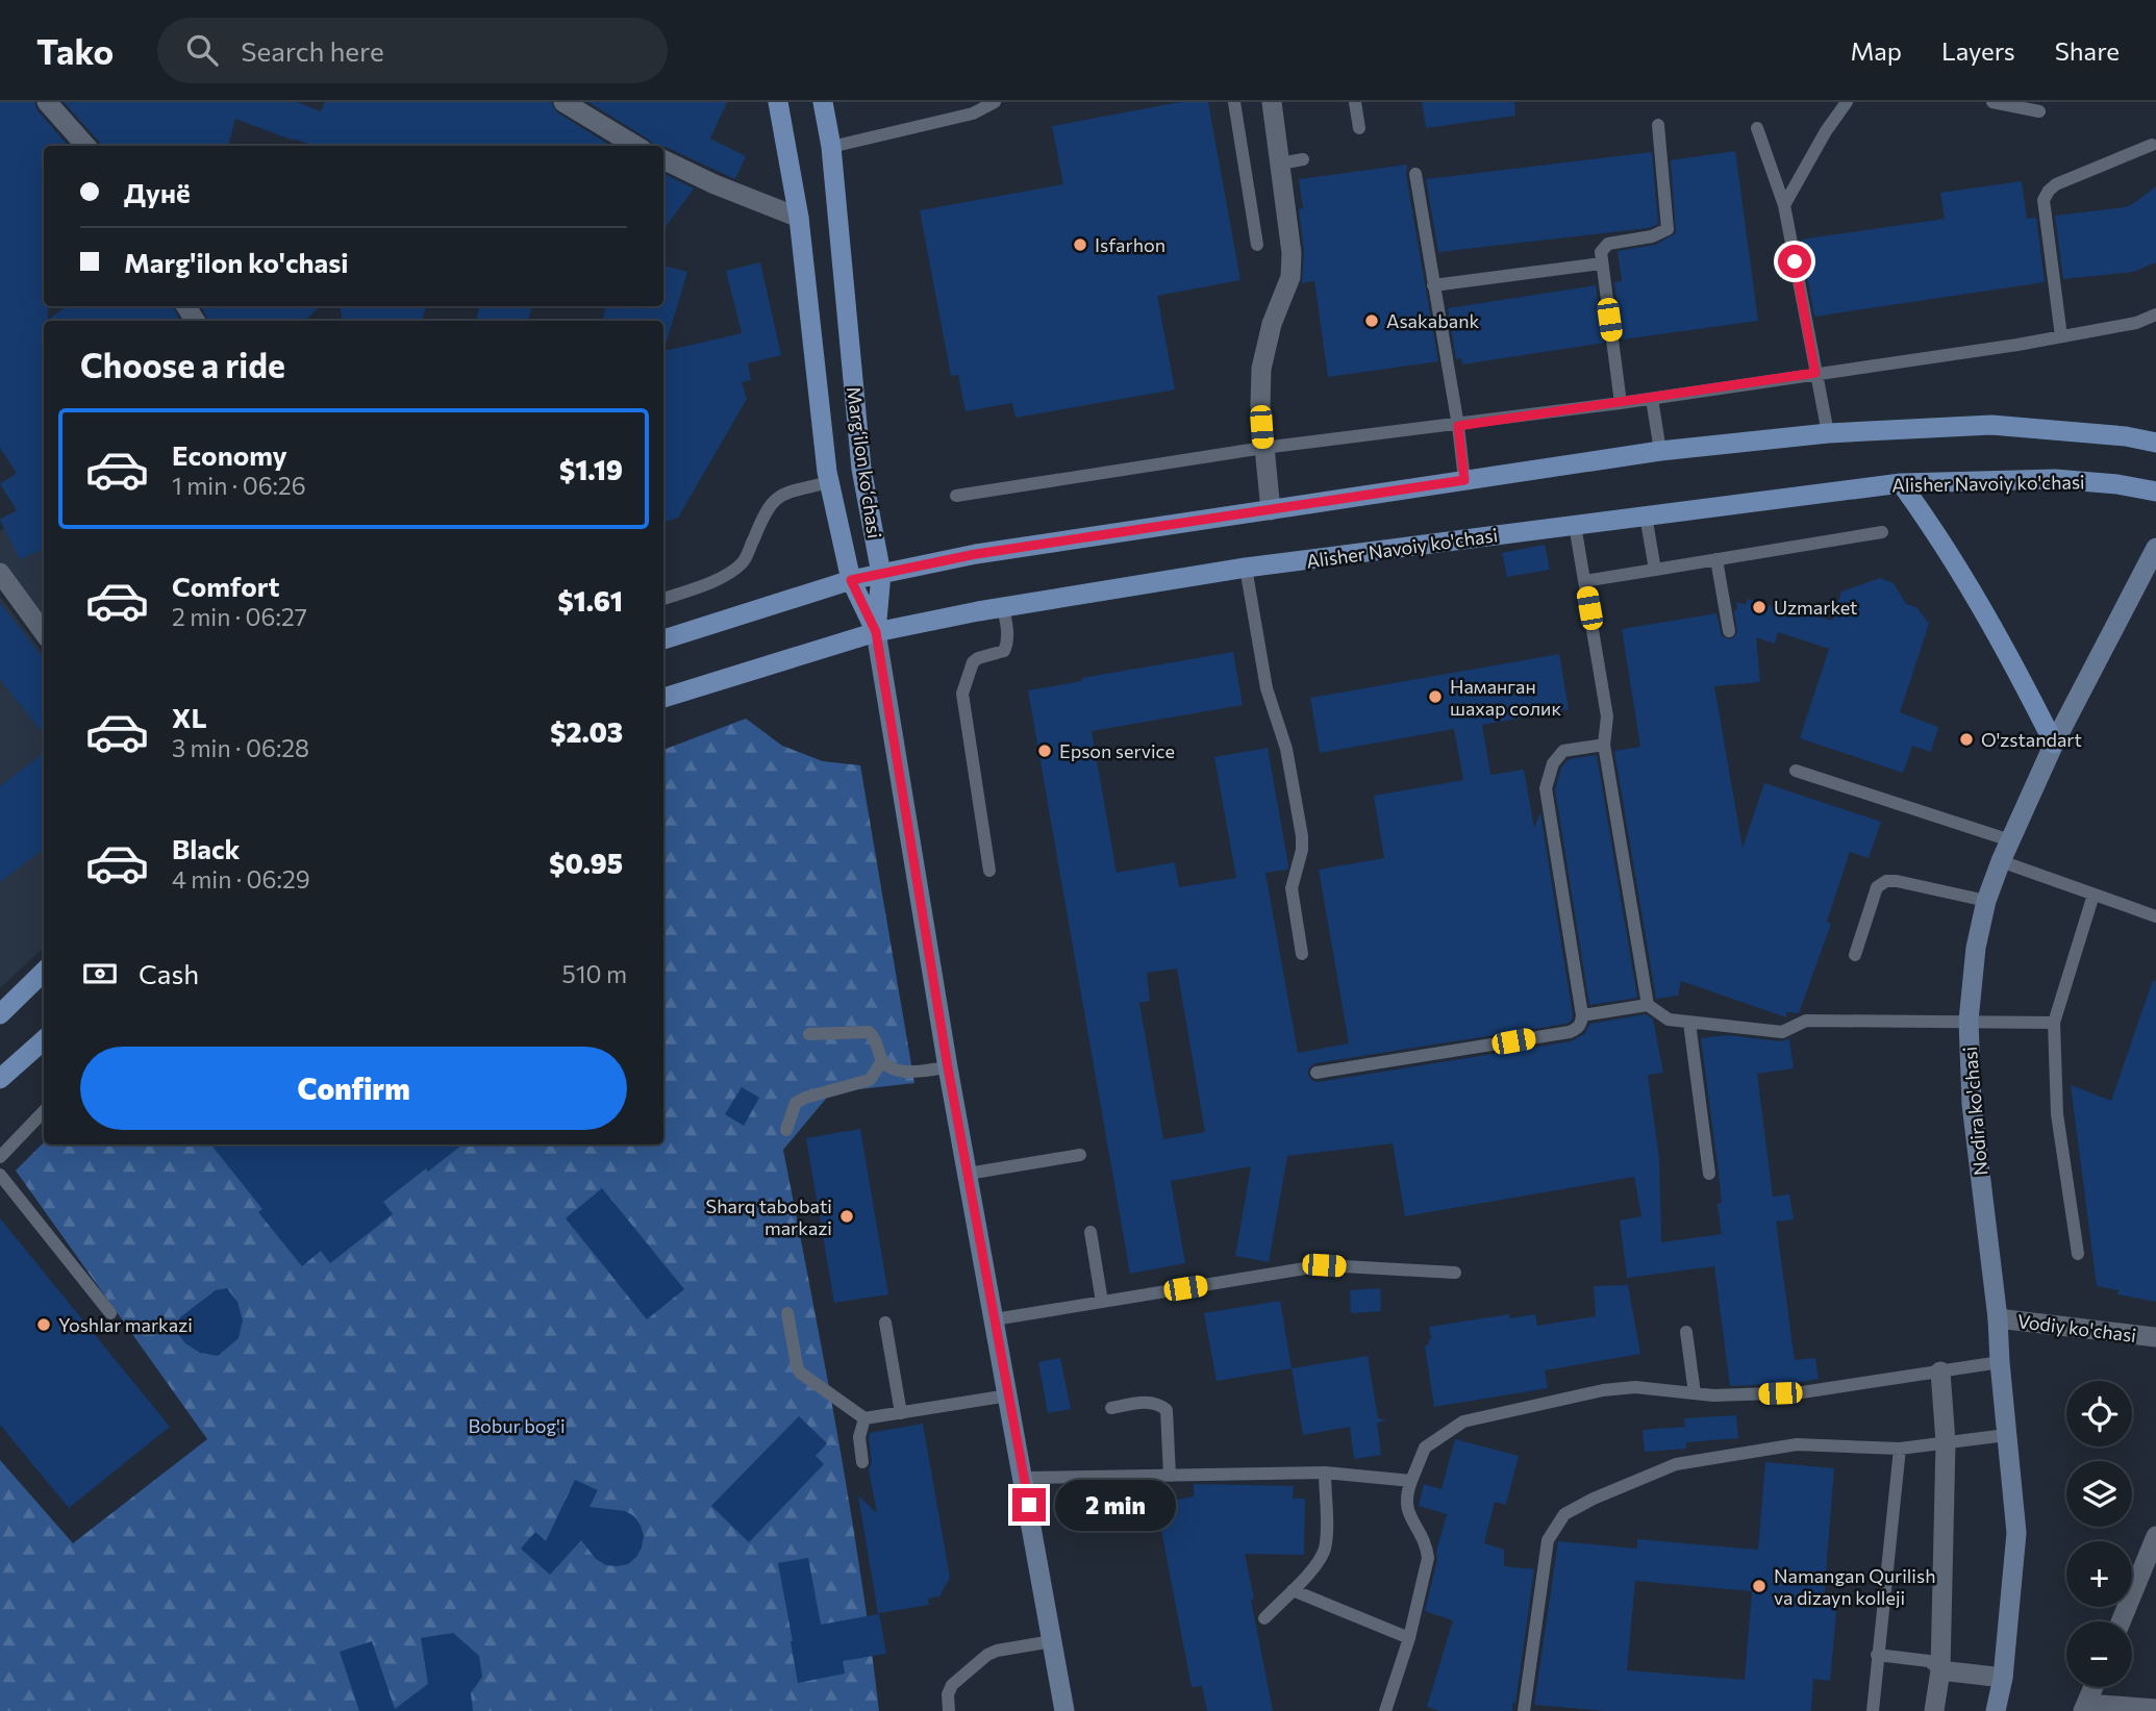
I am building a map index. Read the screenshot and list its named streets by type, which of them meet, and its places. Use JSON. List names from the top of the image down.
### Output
{
  "streets": {
    "main road": ["Margʻilon koʻchasi", "Alisher Navoiy ko'chasi", "Nodira ko'chasi"],
    "street": ["Vodiy ko'chasi"]
  },
  "crossings": [
    ["Margʻilon koʻchasi", "Alisher Navoiy ko'chasi"],
    ["Nodira ko'chasi", "Vodiy ko'chasi"]
  ],
  "parks": ["Bobur bog'i"],
  "places": [
    "Isfarhon",
    "Asakabank",
    "Uzmarket",
    "Наманган шахар солик",
    "O'zstandart",
    "Epson service",
    "Sharq tabobati markazi",
    "Yoshlar markazi",
    "Namangan Qurilish va dizayn kolleji"
  ],
  "page": {
    "header": "Tako",
    "search": "Search here",
    "nav": ["Map", "Layers", "Share"],
    "banner": ["Дунё", "Marg'ilon ko'chasi"],
    "heading": "Choose a ride",
    "list": [
      {
        "name": "Economy",
        "note": "1 min · 06:26",
        "value": "$1.19"
      },
      {
        "name": "Comfort",
        "note": "2 min · 06:27",
        "value": "$1.61"
      },
      {
        "name": "XL",
        "note": "3 min · 06:28",
        "value": "$2.03"
      },
      {
        "name": "Black",
        "note": "4 min · 06:29",
        "value": "$0.95"
      }
    ],
    "pay": ["Cash", "510 m"],
    "buttons": "Confirm",
    "map_buttons": ["+", "−"],
    "bubble": "2 min"
  }
}
